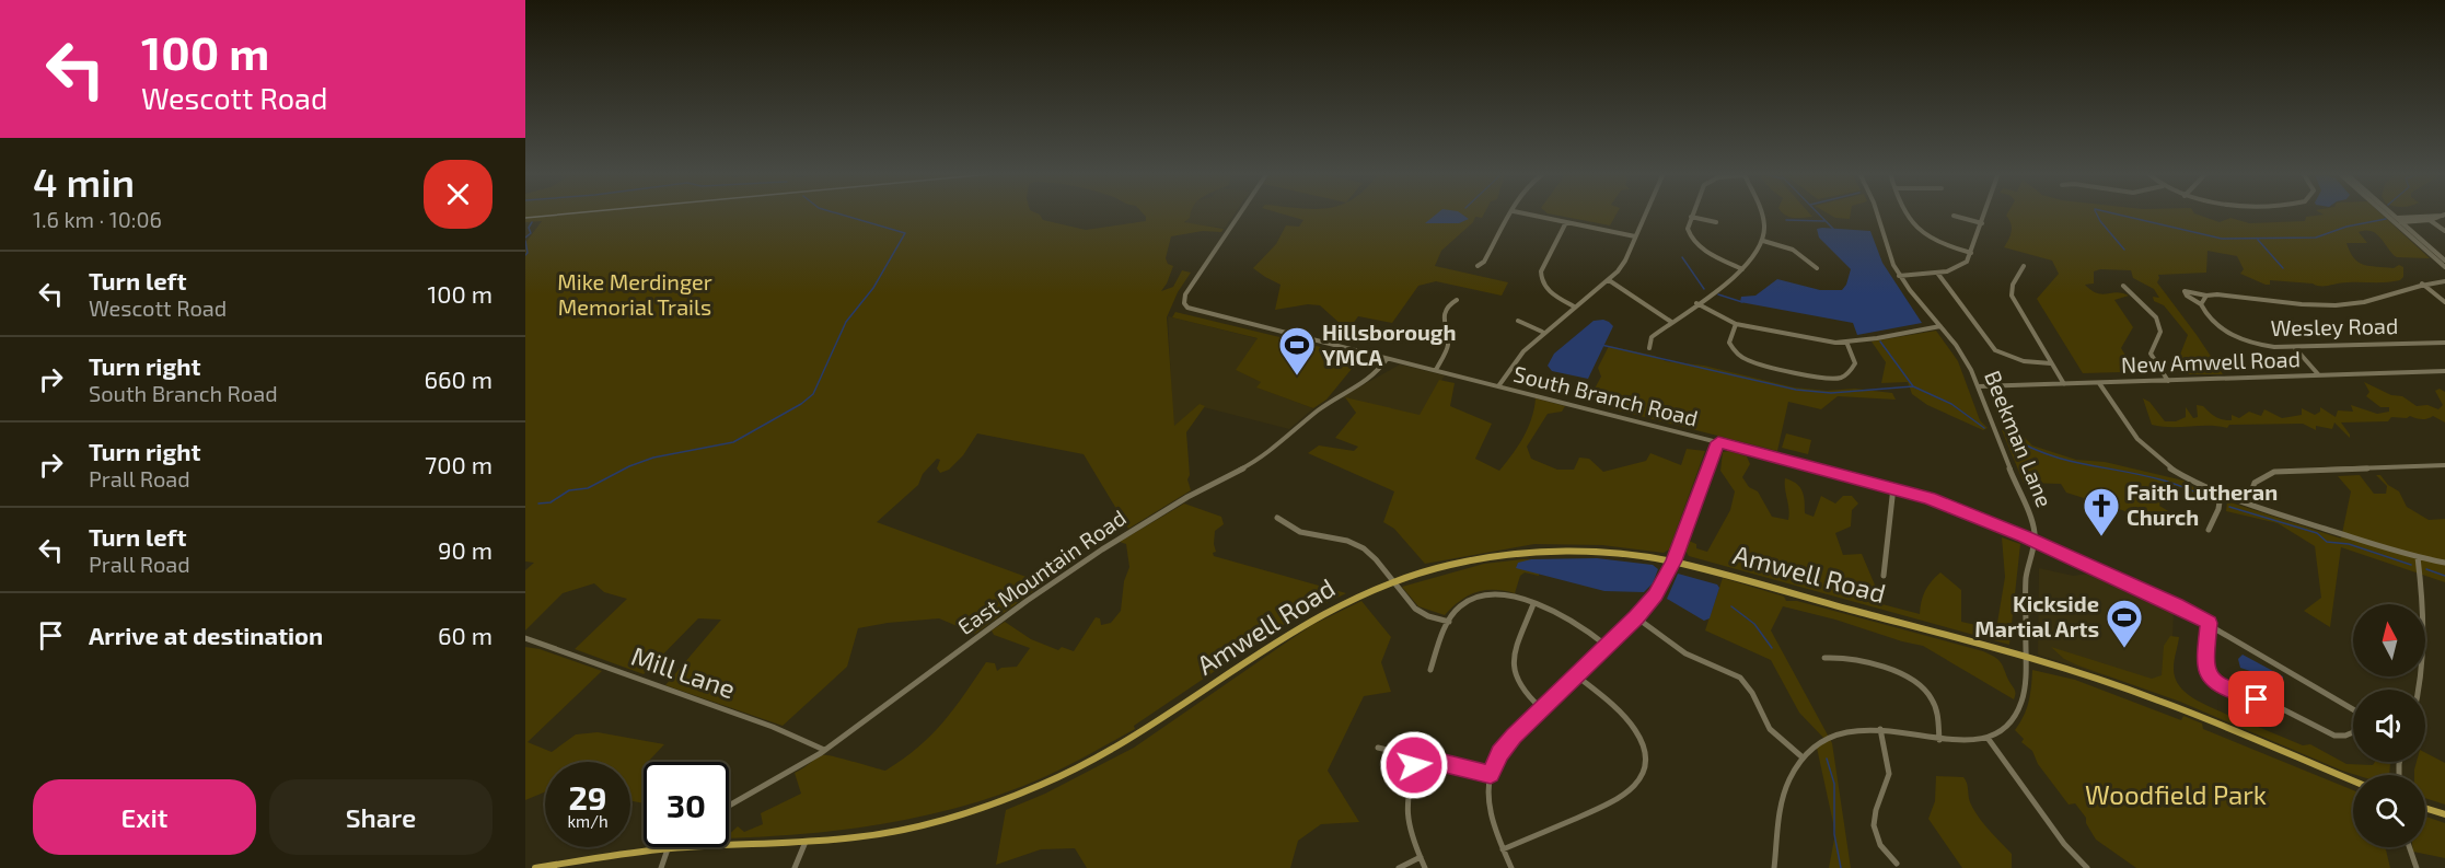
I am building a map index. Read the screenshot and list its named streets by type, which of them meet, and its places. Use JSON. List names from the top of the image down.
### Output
{
  "streets": {
    "main road": ["Amwell Road"],
    "street": [
      "Wesley Road",
      "New Amwell Road",
      "South Branch Road",
      "Beekman Lane",
      "East Mountain Road",
      "Mill Lane"
    ]
  },
  "crossings": [
    ["New Amwell Road", "Beekman Lane"],
    ["South Branch Road", "Beekman Lane"],
    ["South Branch Road", "East Mountain Road"],
    ["Beekman Lane", "Amwell Road"],
    ["East Mountain Road", "Mill Lane"]
  ],
  "parks": ["Mike Merdinger Memorial Trails", "Woodfield Park"],
  "places": {
    "sports": ["Hillsborough YMCA", "Kickside Martial Arts"],
    "church": ["Faith Lutheran Church"]
  },
  "north": "top",
  "page": {
    "turn": ["100 m", "Wescott Road"],
    "heading": ["4 min", "1.6 km · 10:06"],
    "list": [
      {
        "name": "Turn left",
        "note": "Wescott Road",
        "value": "100 m"
      },
      {
        "name": "Turn right",
        "note": "South Branch Road",
        "value": "660 m"
      },
      {
        "name": "Turn right",
        "note": "Prall Road",
        "value": "700 m"
      },
      {
        "name": "Turn left",
        "note": "Prall Road",
        "value": "90 m"
      },
      {
        "name": "Arrive at destination",
        "value": "60 m"
      }
    ],
    "speed": "29 km/h",
    "limit": "30",
    "buttons": ["Exit", "Share"]
  }
}
